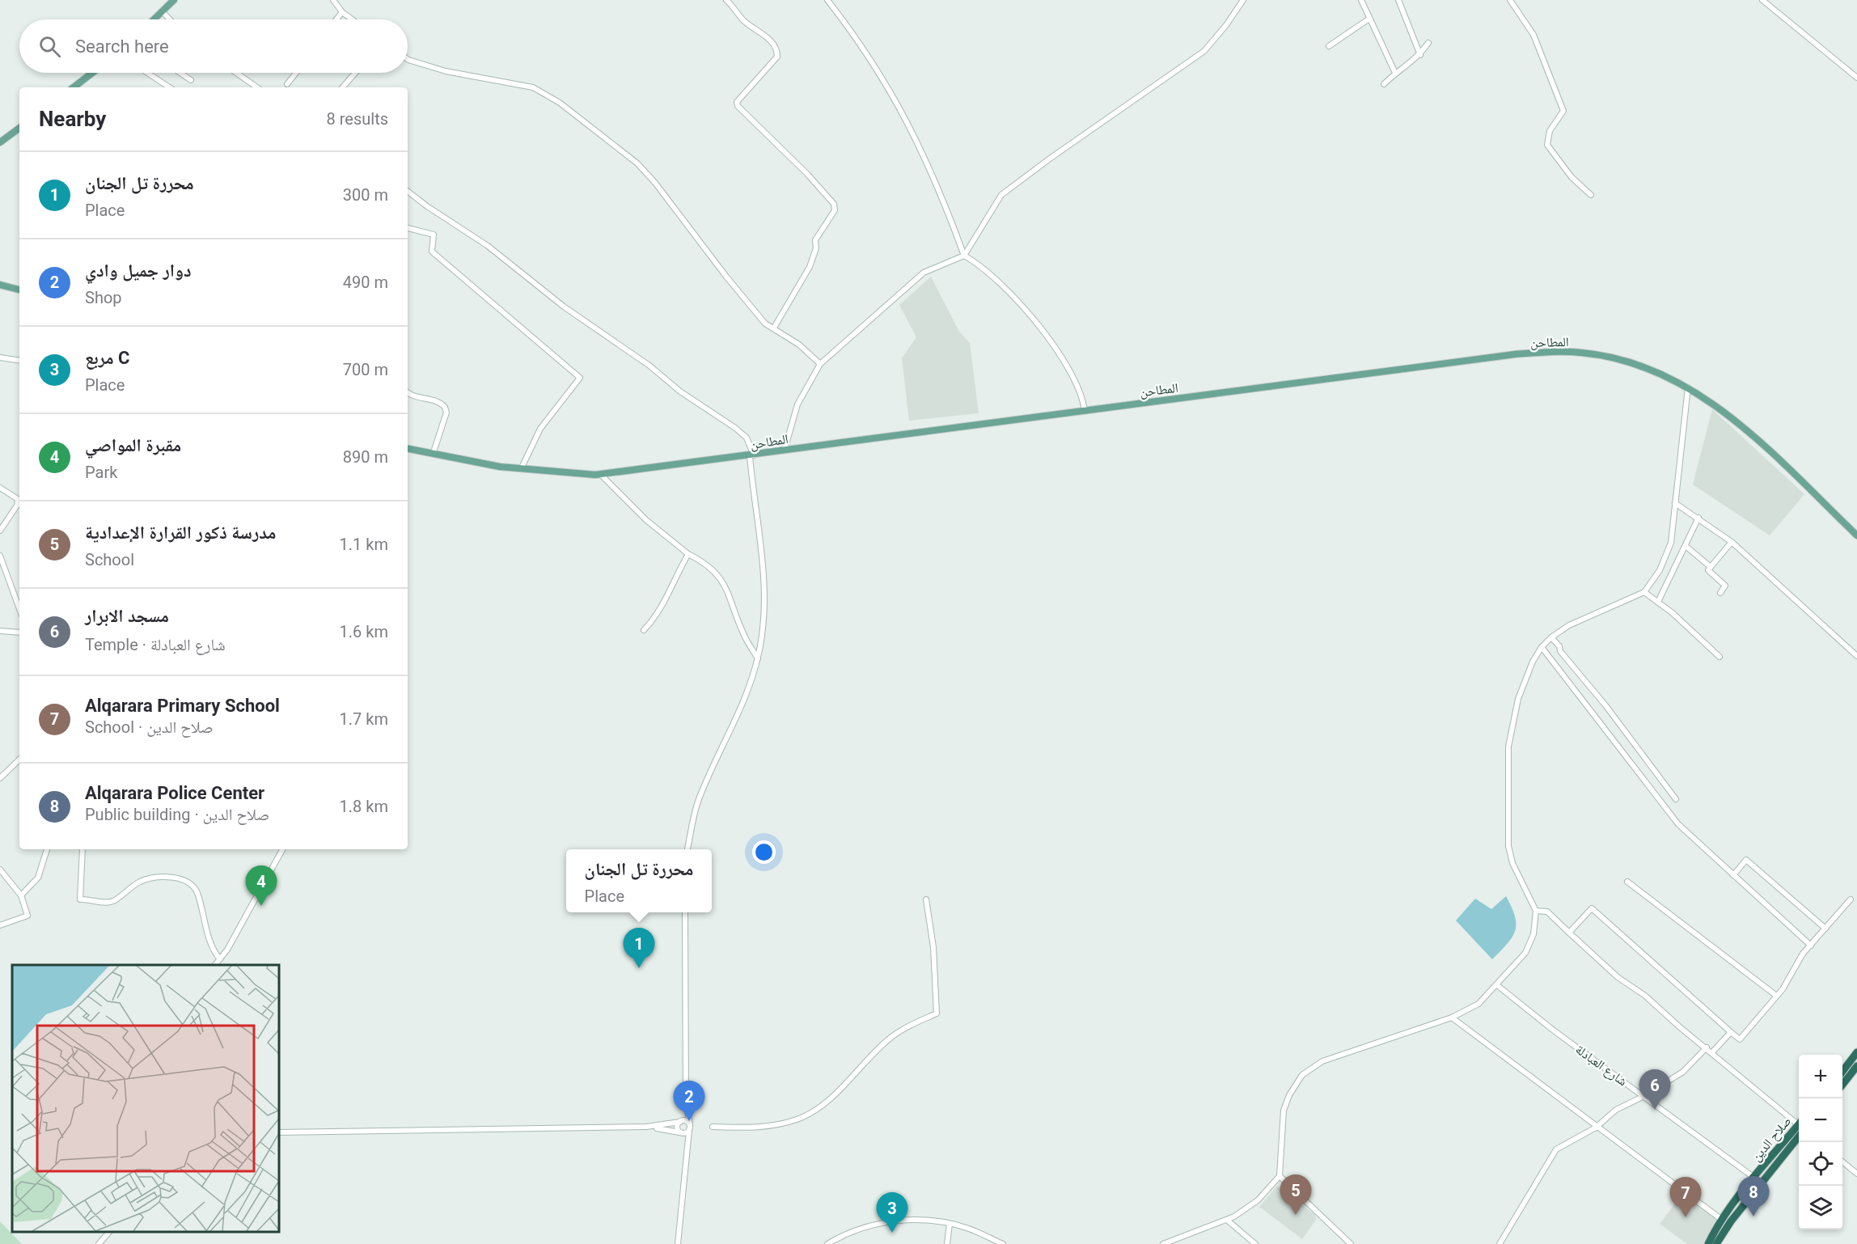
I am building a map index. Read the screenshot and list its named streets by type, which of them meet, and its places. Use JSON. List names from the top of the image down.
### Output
{
  "streets": {
    "highway": ["صلاح الدين"],
    "main road": ["المطاحن"],
    "street": ["شارع العبادلة"]
  },
  "crossings": [
    ["شارع العبادلة", "صلاح الدين"]
  ],
  "page": {
    "search": "Search here",
    "heading": ["Nearby", "8 results"],
    "list": [
      {
        "mark": "1",
        "name": "محررة تل الجنان",
        "note": "Place",
        "value": "300 m"
      },
      {
        "mark": "2",
        "name": "دوار جميل وادي",
        "note": "Shop",
        "value": "490 m"
      },
      {
        "mark": "3",
        "name": "مربع C",
        "note": "Place",
        "value": "700 m"
      },
      {
        "mark": "4",
        "name": "مقبرة المواصي",
        "note": "Park",
        "value": "890 m"
      },
      {
        "mark": "5",
        "name": "مدرسة ذكور القرارة الإعدادية",
        "note": "School",
        "value": "1.1 km"
      },
      {
        "mark": "6",
        "name": "مسجد الابرار",
        "note": "Temple · شارع العبادلة",
        "value": "1.6 km"
      },
      {
        "mark": "7",
        "name": "Alqarara Primary School",
        "note": "School · صلاح الدين",
        "value": "1.7 km"
      },
      {
        "mark": "8",
        "name": "Alqarara Police Center",
        "note": "Public building · صلاح الدين",
        "value": "1.8 km"
      }
    ],
    "popup": ["محررة تل الجنان", "Place"],
    "pins": [
      "4",
      "1",
      "6",
      "2",
      "5",
      "8",
      "7",
      "3"
    ],
    "map_buttons": ["+", "−"]
  }
}
